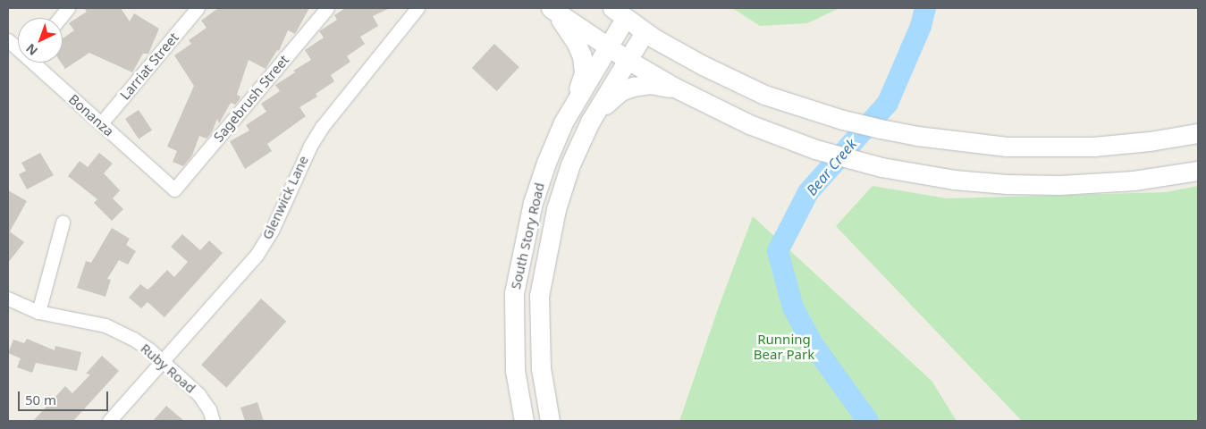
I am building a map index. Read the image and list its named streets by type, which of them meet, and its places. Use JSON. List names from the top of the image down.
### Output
{
  "streets": {
    "main road": ["South Story Road"],
    "street": [
      "Larriat Street",
      "Sagebrush Street",
      "Bonanza",
      "Glenwick Lane",
      "Ruby Road"
    ]
  },
  "crossings": [
    ["Larriat Street", "Bonanza"],
    ["Sagebrush Street", "Bonanza"],
    ["Glenwick Lane", "Ruby Road"]
  ],
  "water": ["Bear Creek"],
  "parks": ["Running Bear Park"],
  "scale_bar": "50 m",
  "north": "bottom left"
}
